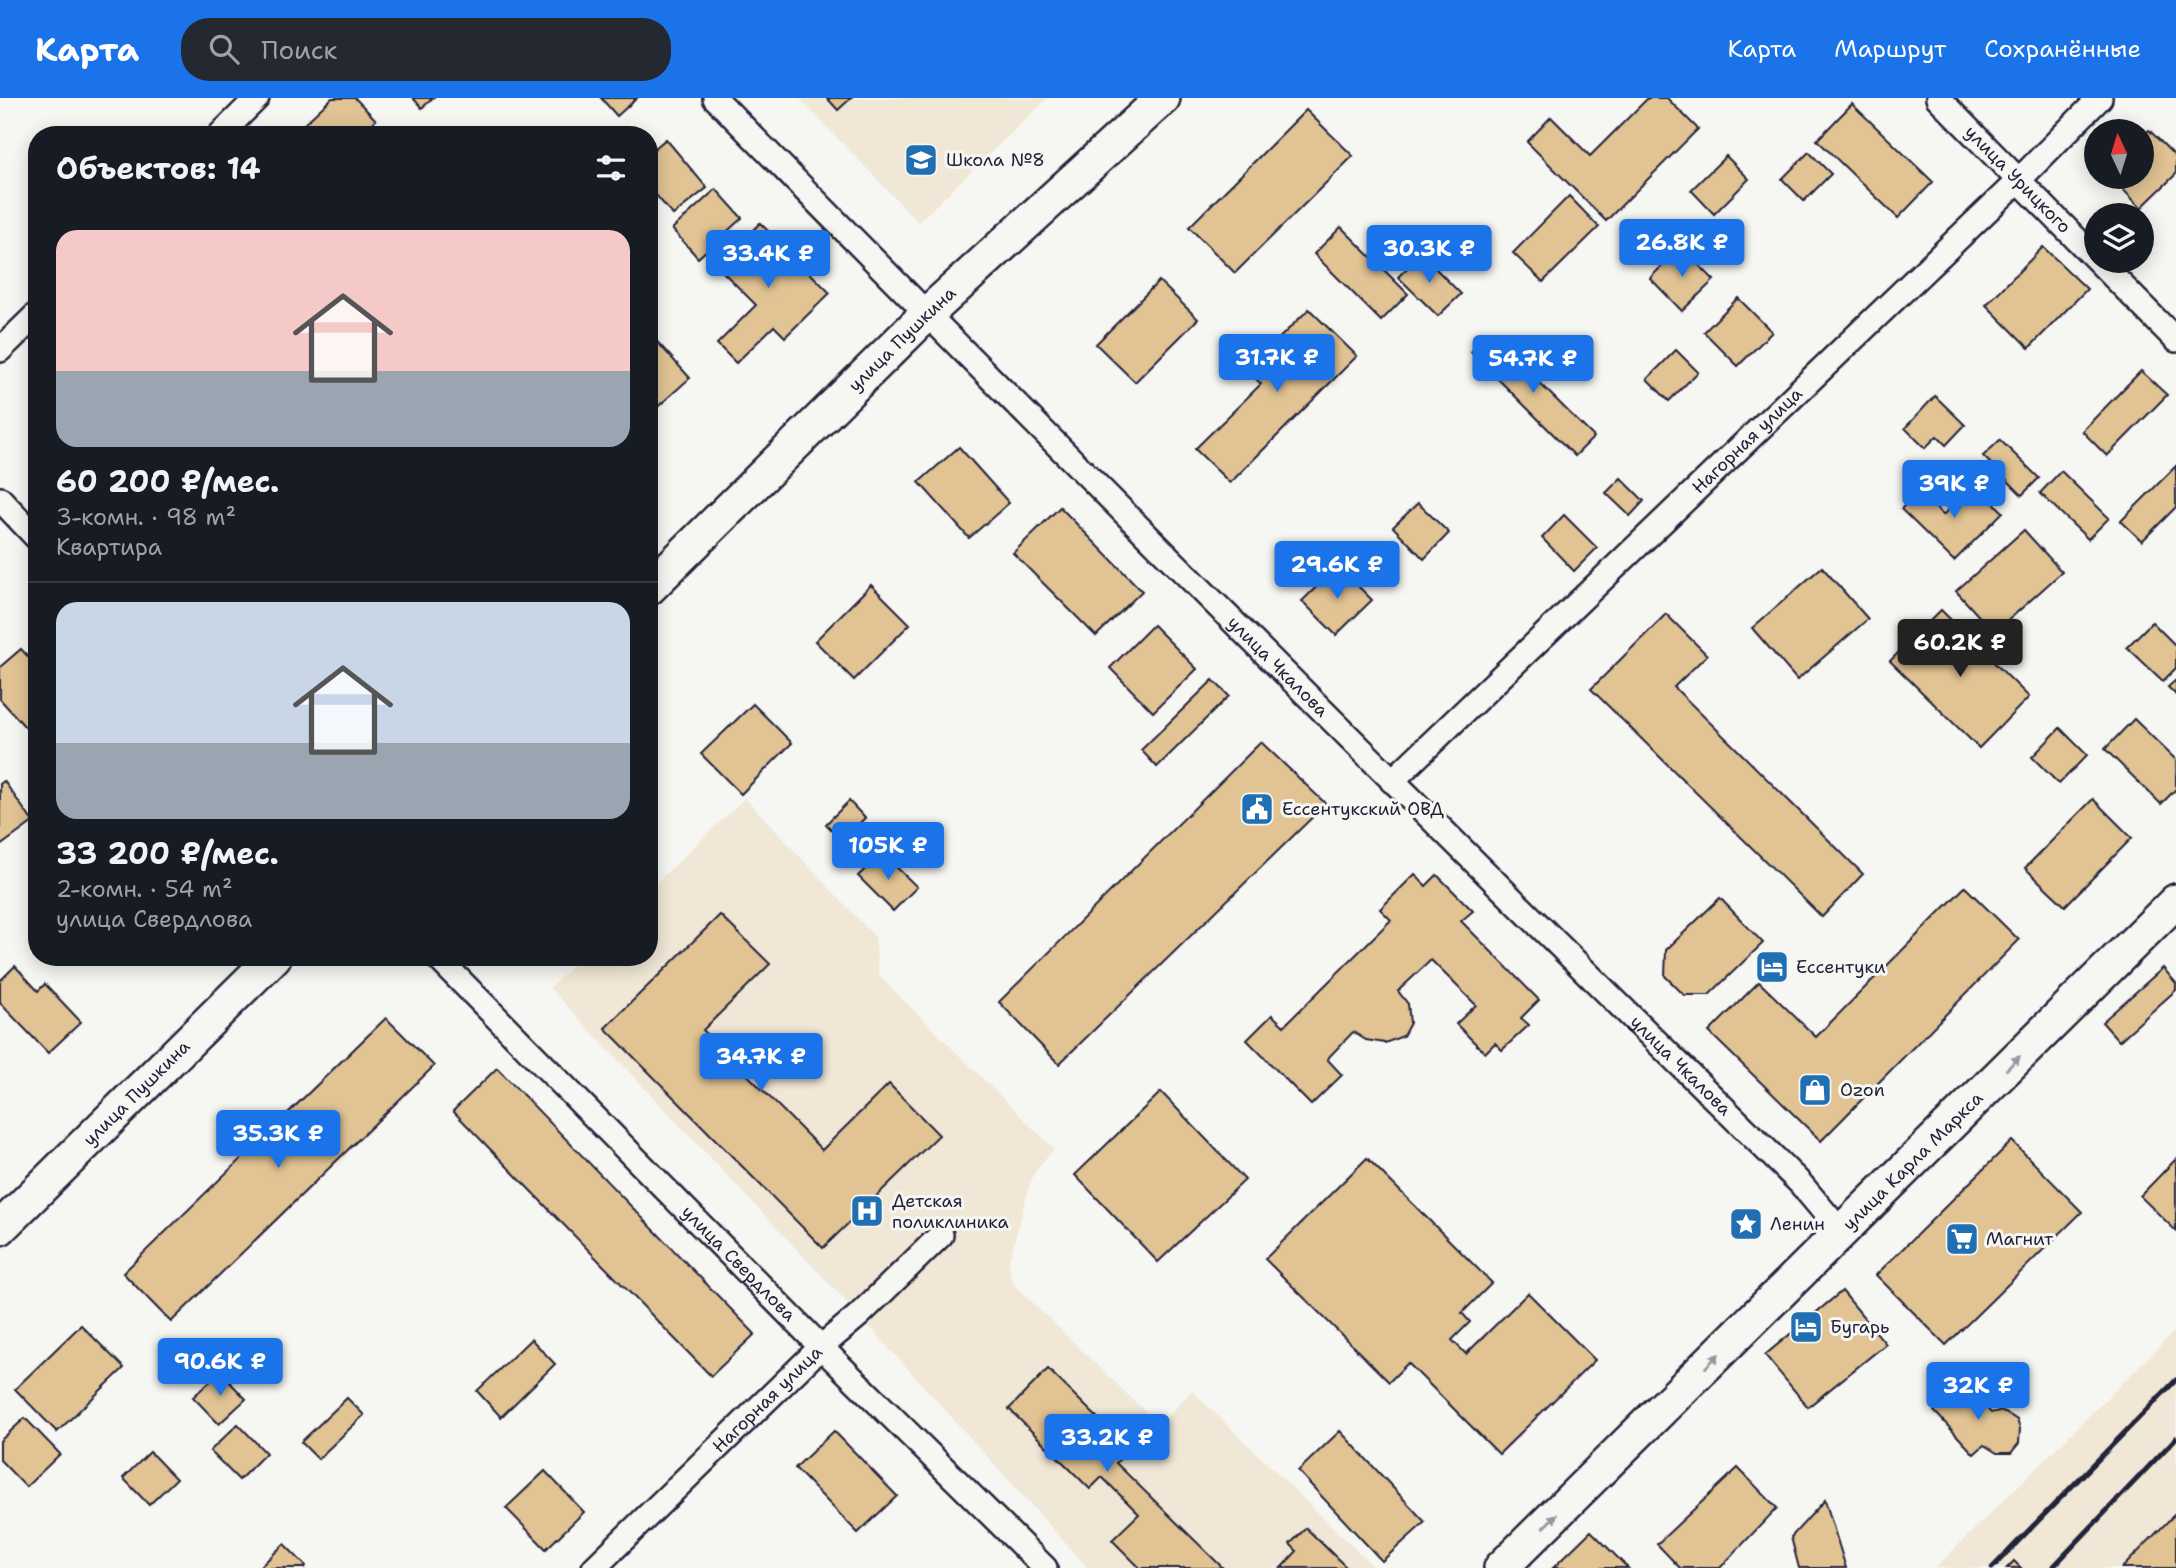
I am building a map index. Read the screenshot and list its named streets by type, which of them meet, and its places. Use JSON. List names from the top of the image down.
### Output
{
  "streets": {
    "street": [
      "улица Урицкого",
      "улица Пушкина",
      "Нагорная улица",
      "улица Чкалова",
      "улица Карла Маркса",
      "улица Свердлова"
    ]
  },
  "crossings": [
    ["улица Урицкого", "Нагорная улица"],
    ["улица Пушкина", "улица Чкалова"],
    ["Нагорная улица", "улица Чкалова"],
    ["Нагорная улица", "улица Свердлова"],
    ["улица Чкалова", "улица Карла Маркса"]
  ],
  "one_way": ["улица Карла Маркса"],
  "places": {
    "school or university": ["Школа №8"],
    "public building": ["Ессентукский ОВД"],
    "hotel": ["Ессентуки", "Бугарь"],
    "shop": ["Ozon"],
    "hospital": ["Детская поликлиника"],
    "place": ["Ленин"],
    "supermarket": ["Магнит"]
  },
  "north": "top",
  "page": {
    "header": "Карта",
    "search": "Поиск",
    "nav": ["Карта", "Маршрут", "Сохранённые"],
    "heading": "Объектов: 14",
    "list": [
      {
        "name": "60 200 ₽/мес.",
        "note": "3-комн. · 98 m² · Квартира"
      },
      {
        "name": "33 200 ₽/мес.",
        "note": "2-комн. · 54 m² · улица Свердлова"
      }
    ],
    "price": [
      "26.8K ₽",
      "30.3K ₽",
      "33.4K ₽",
      "31.7K ₽",
      "54.7K ₽",
      "39K ₽",
      "29.6K ₽",
      "60.2K ₽",
      "105K ₽",
      "34.7K ₽",
      "35.3K ₽",
      "90.6K ₽",
      "32K ₽",
      "33.2K ₽"
    ]
  }
}
